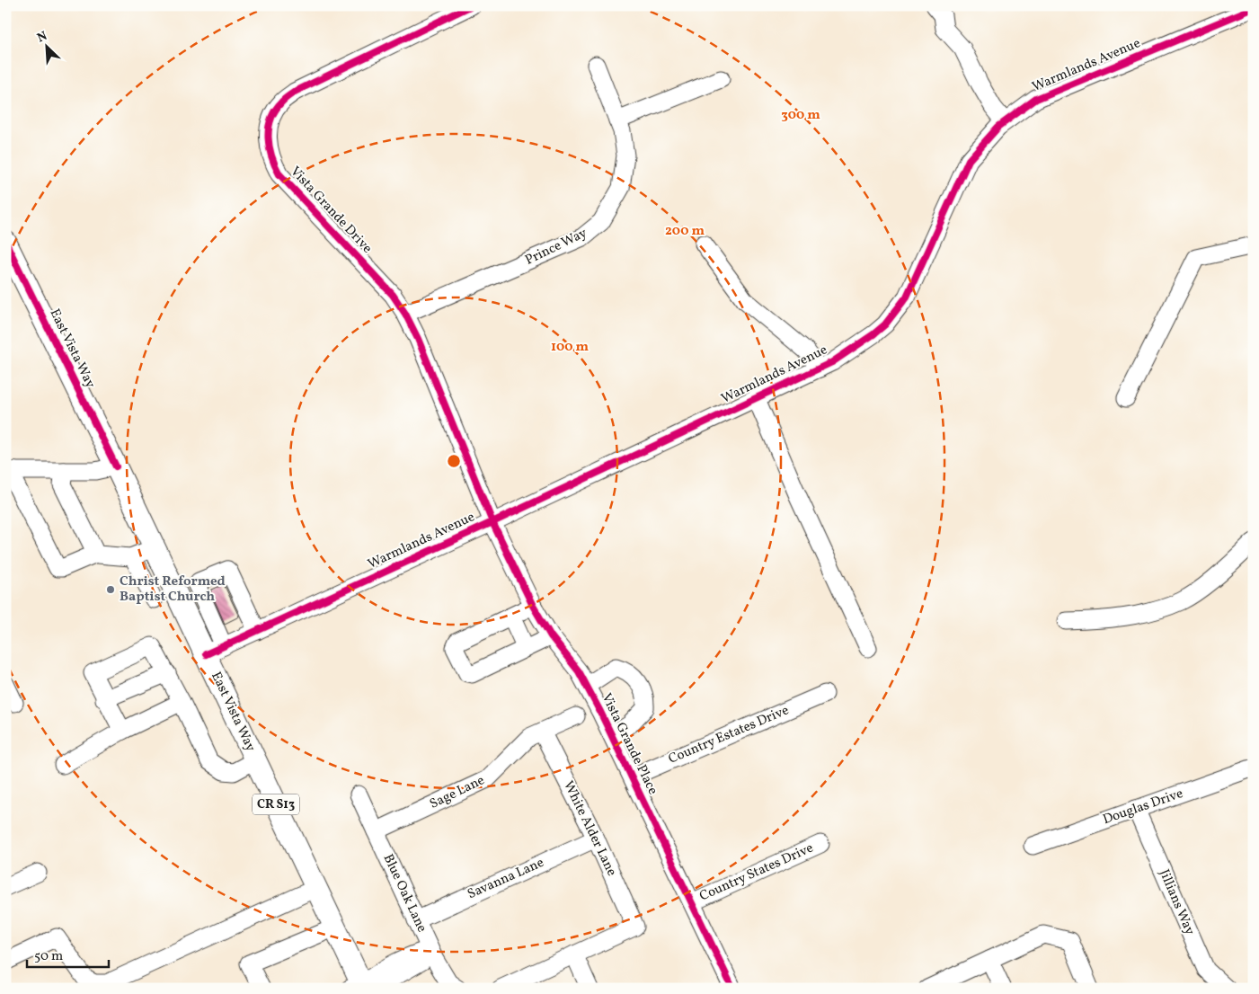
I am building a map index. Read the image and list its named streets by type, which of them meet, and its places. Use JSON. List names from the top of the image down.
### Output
{
  "streets": {
    "main road": ["East Vista Way", "CR S13"],
    "street": [
      "Warmlands Avenue",
      "Vista Grande Drive",
      "Prince Way",
      "Country Estates Drive",
      "Vista Grande Place",
      "Sage Lane",
      "Douglas Drive",
      "White Alder Lane",
      "Country States Drive",
      "Savanna Lane",
      "Blue Oak Lane",
      "Jillians Way"
    ]
  },
  "crossings": [
    ["Warmlands Avenue", "Vista Grande Drive"],
    ["Warmlands Avenue", "East Vista Way"],
    ["Warmlands Avenue", "Vista Grande Place"],
    ["Vista Grande Drive", "Prince Way"],
    ["Vista Grande Drive", "Vista Grande Place"],
    ["Country Estates Drive", "Vista Grande Place"],
    ["Vista Grande Place", "Country States Drive"],
    ["Sage Lane", "White Alder Lane"],
    ["Sage Lane", "Blue Oak Lane"],
    ["Douglas Drive", "Jillians Way"],
    ["White Alder Lane", "Savanna Lane"],
    ["Savanna Lane", "Blue Oak Lane"]
  ],
  "places": ["Christ Reformed Baptist Church"],
  "scale_bar": "50 m",
  "north": "top left",
  "rings": ["300 m", "200 m", "100 m"]
}
